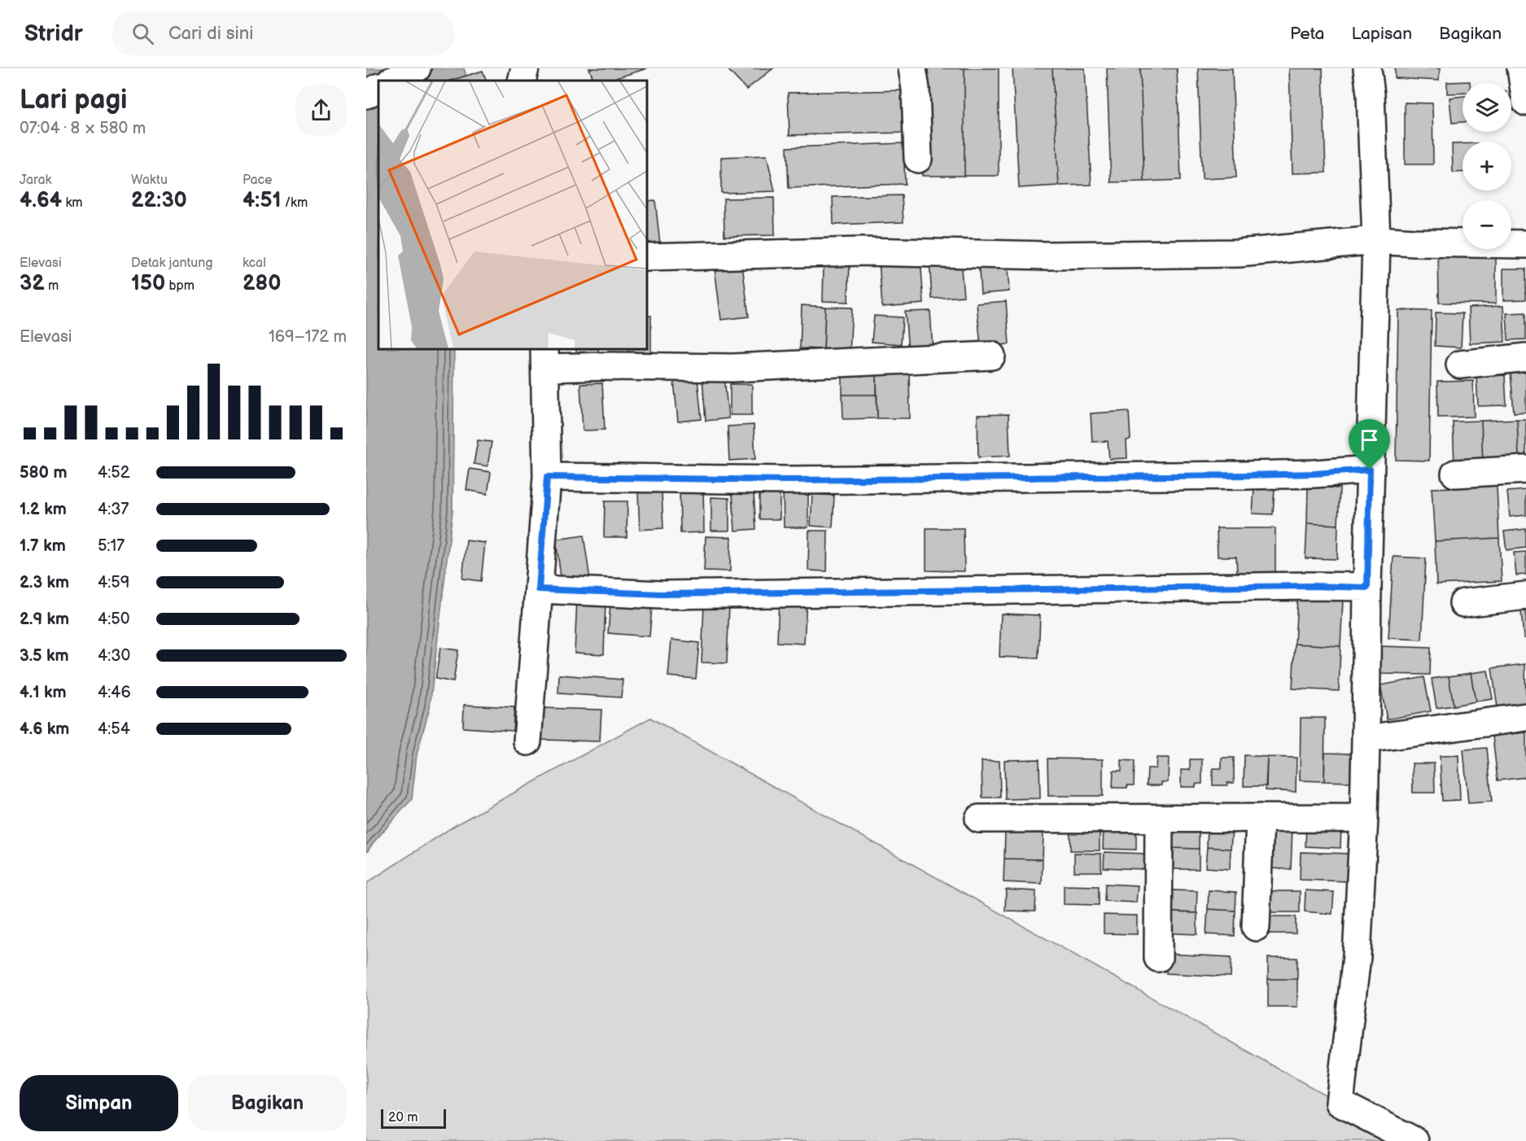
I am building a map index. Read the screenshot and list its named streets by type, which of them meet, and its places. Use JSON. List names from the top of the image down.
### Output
{
  "scale_bar": "20 m",
  "page": {
    "header": "Stridr",
    "search": "Cari di sini",
    "nav": ["Peta", "Lapisan", "Bagikan"],
    "heading": ["Lari pagi", "07:04 · 8 × 580 m"],
    "map_buttons": ["+", "−"],
    "stats": [
      ["Jarak", "4.64 km"],
      ["Waktu", "22:30"],
      ["Pace", "4:51 /km"],
      ["Elevasi", "32 m"],
      ["Detak jantung", "150 bpm"],
      ["kcal", "280"]
    ],
    "chart": ["Elevasi", "169–172 m"],
    "list": [
      {
        "name": "580 m",
        "note": "4:52"
      },
      {
        "name": "1.2 km",
        "note": "4:37"
      },
      {
        "name": "1.7 km",
        "note": "5:17"
      },
      {
        "name": "2.3 km",
        "note": "4:59"
      },
      {
        "name": "2.9 km",
        "note": "4:50"
      },
      {
        "name": "3.5 km",
        "note": "4:30"
      },
      {
        "name": "4.1 km",
        "note": "4:46"
      },
      {
        "name": "4.6 km",
        "note": "4:54"
      }
    ],
    "buttons": ["Simpan", "Bagikan"],
    "scale": "20 m"
  }
}
